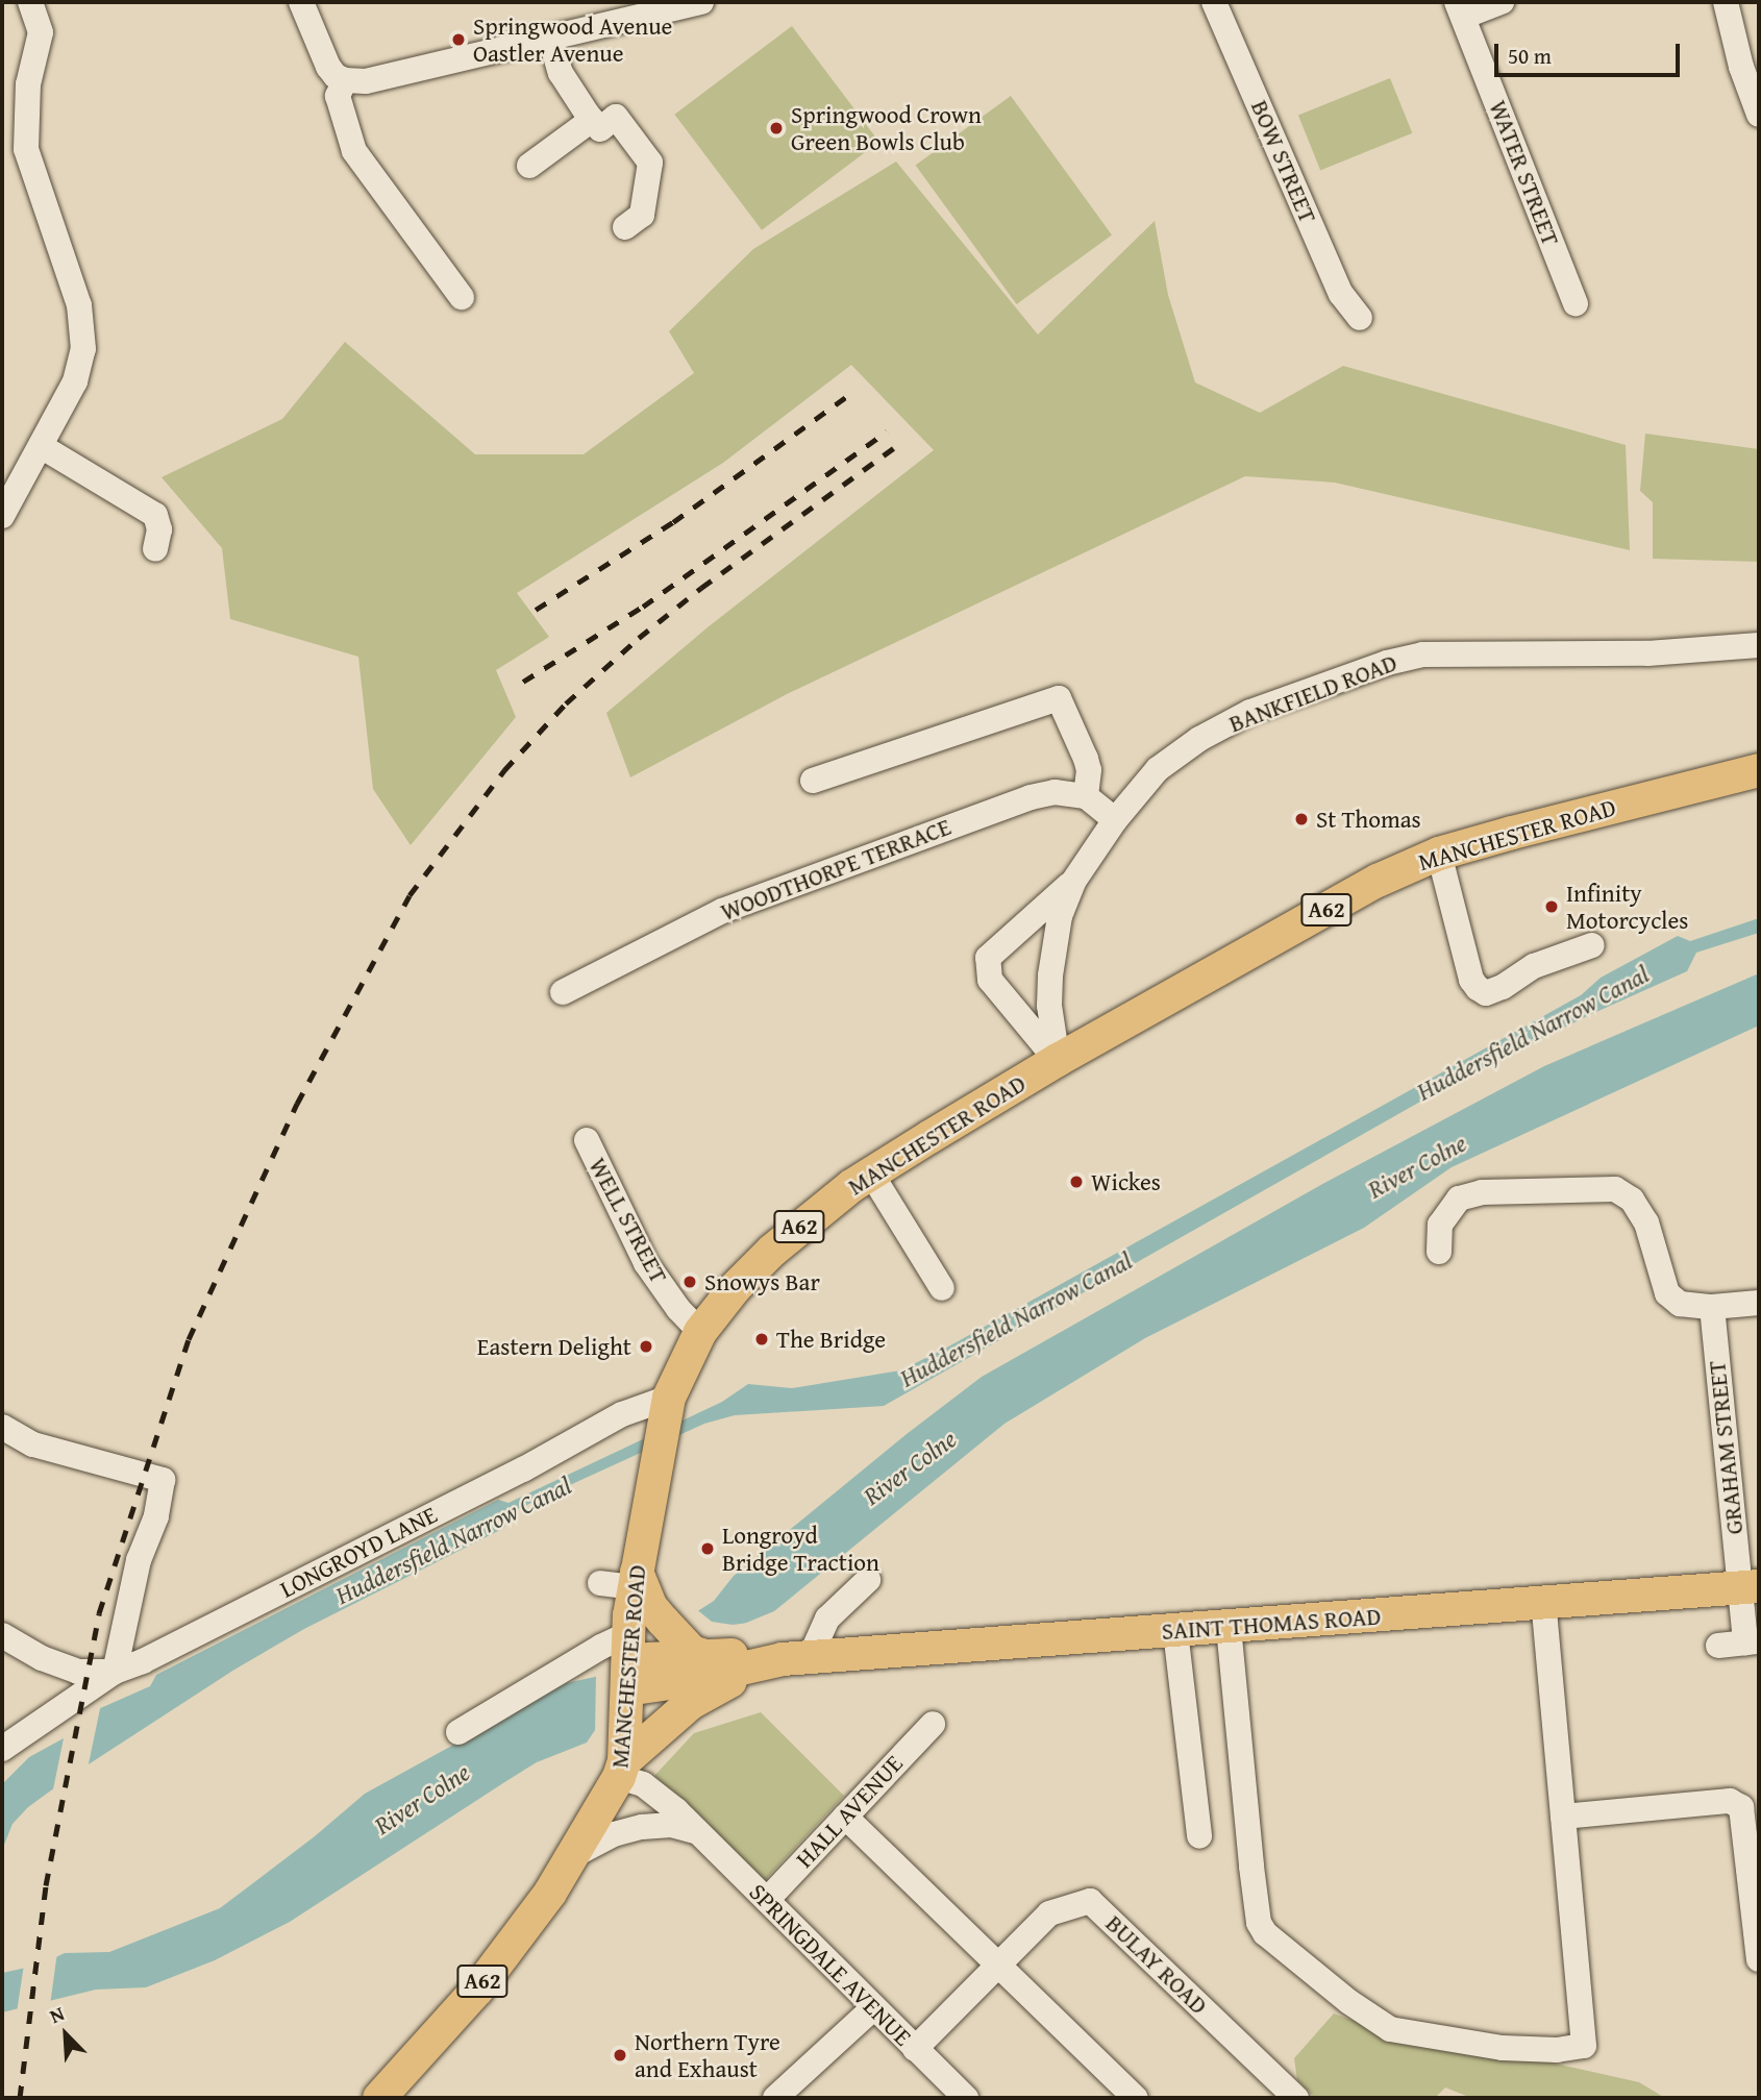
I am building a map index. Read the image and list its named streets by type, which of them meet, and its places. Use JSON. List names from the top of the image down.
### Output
{
  "streets": {
    "main road": ["MANCHESTER ROAD", "A62", "SAINT THOMAS ROAD"],
    "street": [
      "BOW STREET",
      "WATER STREET",
      "BANKFIELD ROAD",
      "WOODTHORPE TERRACE",
      "WELL STREET",
      "GRAHAM STREET",
      "LONGROYD LANE",
      "HALL AVENUE",
      "SPRINGDALE AVENUE",
      "BULAY ROAD"
    ]
  },
  "crossings": [
    ["BANKFIELD ROAD", "MANCHESTER ROAD"],
    ["MANCHESTER ROAD", "WELL STREET"],
    ["MANCHESTER ROAD", "LONGROYD LANE"],
    ["MANCHESTER ROAD", "SAINT THOMAS ROAD"],
    ["MANCHESTER ROAD", "SPRINGDALE AVENUE"],
    ["GRAHAM STREET", "SAINT THOMAS ROAD"],
    ["HALL AVENUE", "SPRINGDALE AVENUE"],
    ["SPRINGDALE AVENUE", "BULAY ROAD"]
  ],
  "water": ["Huddersfield Narrow Canal", "River Colne"],
  "places": [
    "Springwood Avenue Oastler Avenue",
    "Springwood Crown Green Bowls Club",
    "St Thomas",
    "Infinity Motorcycles",
    "Wickes",
    "Snowys Bar",
    "The Bridge",
    "Eastern Delight",
    "Longroyd Bridge Traction",
    "Northern Tyre and Exhaust"
  ],
  "scale_bar": "50 m",
  "north": "top left"
}
